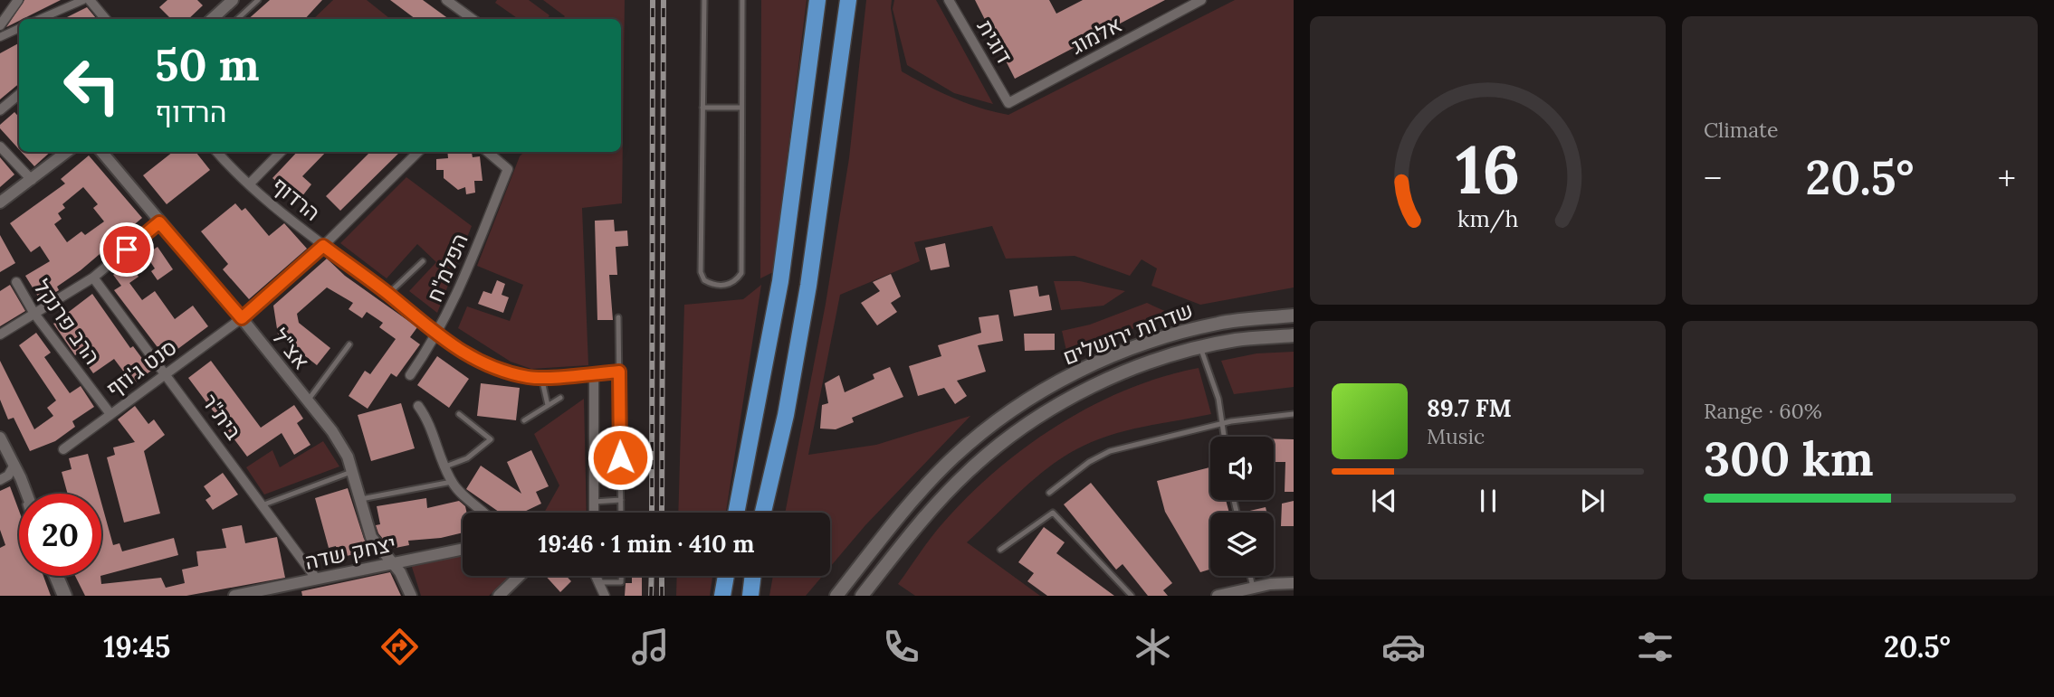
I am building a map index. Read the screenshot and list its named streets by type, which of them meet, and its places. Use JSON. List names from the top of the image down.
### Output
{
  "streets": {
    "main road": ["שדרות ירושלים"],
    "street": [
      "אלמוג",
      "דוגית",
      "הרדוף",
      "הפלמ\"ח",
      "הרב פרנקל",
      "אצ\"ל",
      "סנט ג'וזף",
      "בית\"ר",
      "יצחק שדה"
    ]
  },
  "crossings": [
    ["אלמוג", "דוגית"],
    ["הרדוף", "הפלמ\"ח"],
    ["הרדוף", "סנט ג'וזף"],
    ["הרב פרנקל", "סנט ג'וזף"],
    ["אצ\"ל", "סנט ג'וזף"],
    ["אצ\"ל", "יצחק שדה"],
    ["סנט ג'וזף", "בית\"ר"],
    ["בית\"ר", "יצחק שדה"]
  ],
  "page": {
    "tile": [
      "Climate",
      ["Range · 60%", "300 km"]
    ],
    "turn": ["50 m", "הרדוף"],
    "heat": ["−", "20.5°", "+"],
    "song": ["89.7 FM", "Music"],
    "limit": "20",
    "trip": "19:46 · 1 min · 410 m",
    "tabs": ["19:45", "20.5°"],
    "gauge": ["16", "km/h"]
  }
}
